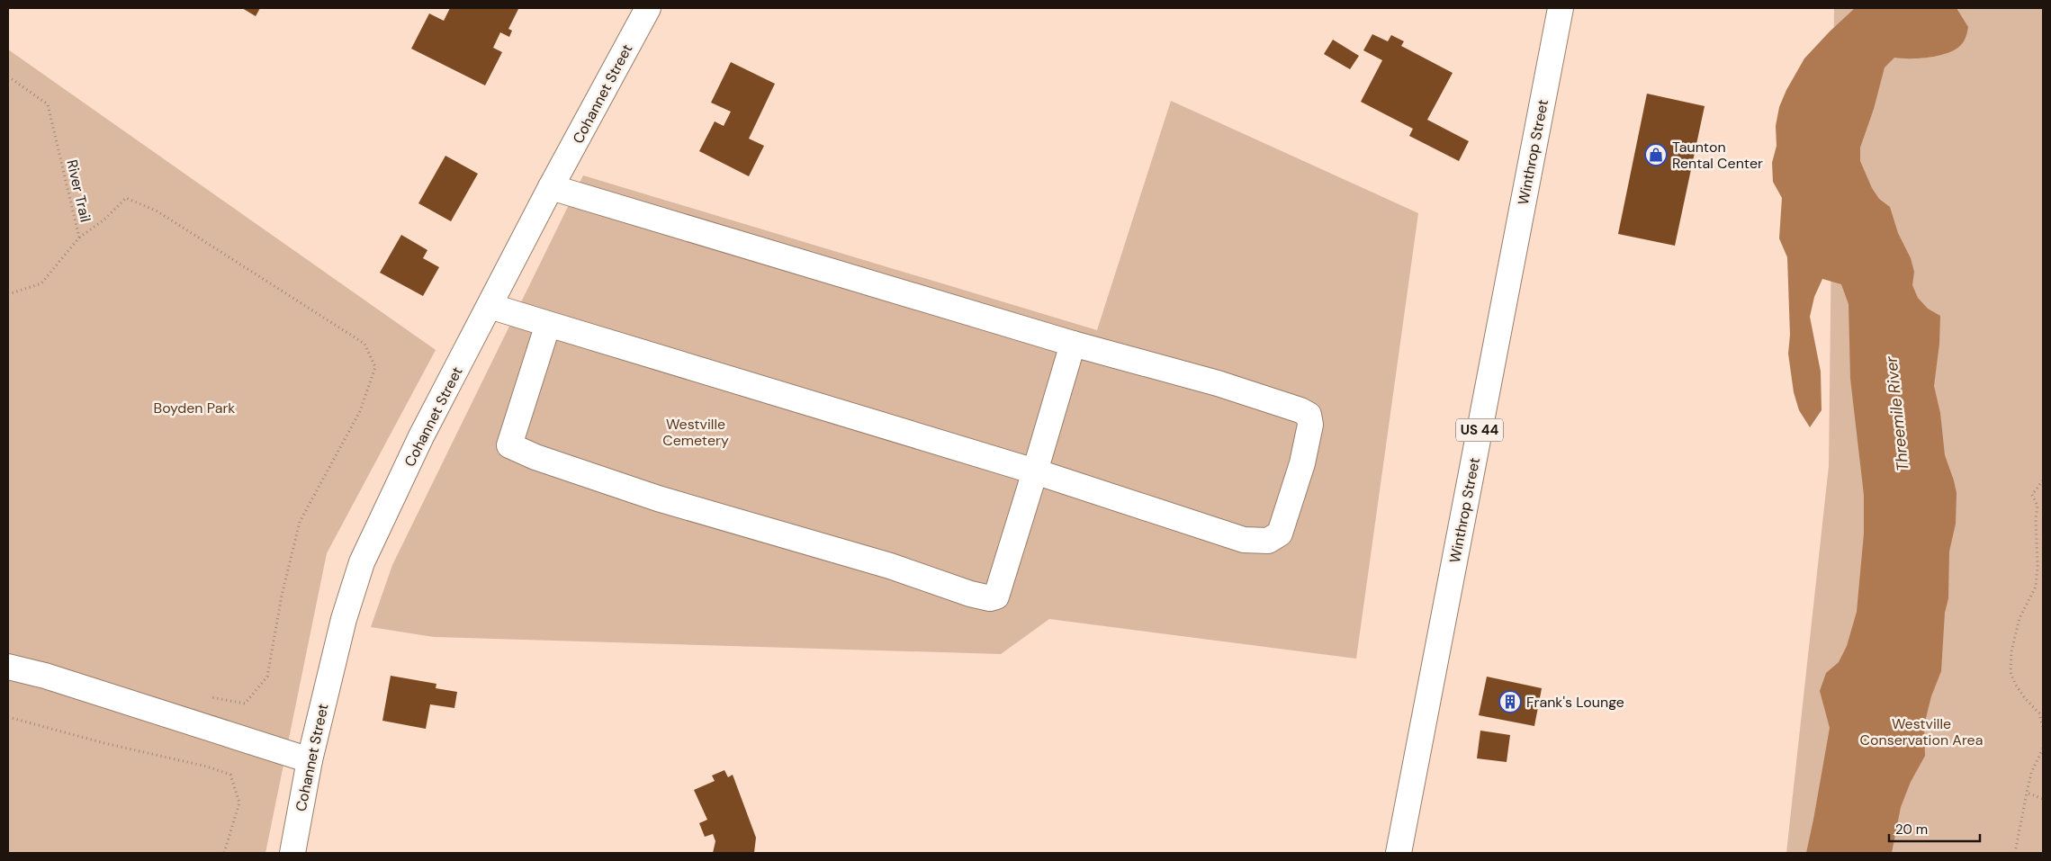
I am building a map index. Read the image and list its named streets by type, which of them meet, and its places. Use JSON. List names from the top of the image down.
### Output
{
  "streets": {
    "main road": ["Cohannet Street", "Winthrop Street", "US 44"],
    "path": ["River Trail"]
  },
  "water": ["Threemile River"],
  "parks": ["Boyden Park", "Westville Cemetery", "Westville Conservation Area"],
  "places": {
    "shop": ["Taunton Rental Center"],
    "building": ["Frank's Lounge"]
  },
  "scale_bar": "20 m"
}
